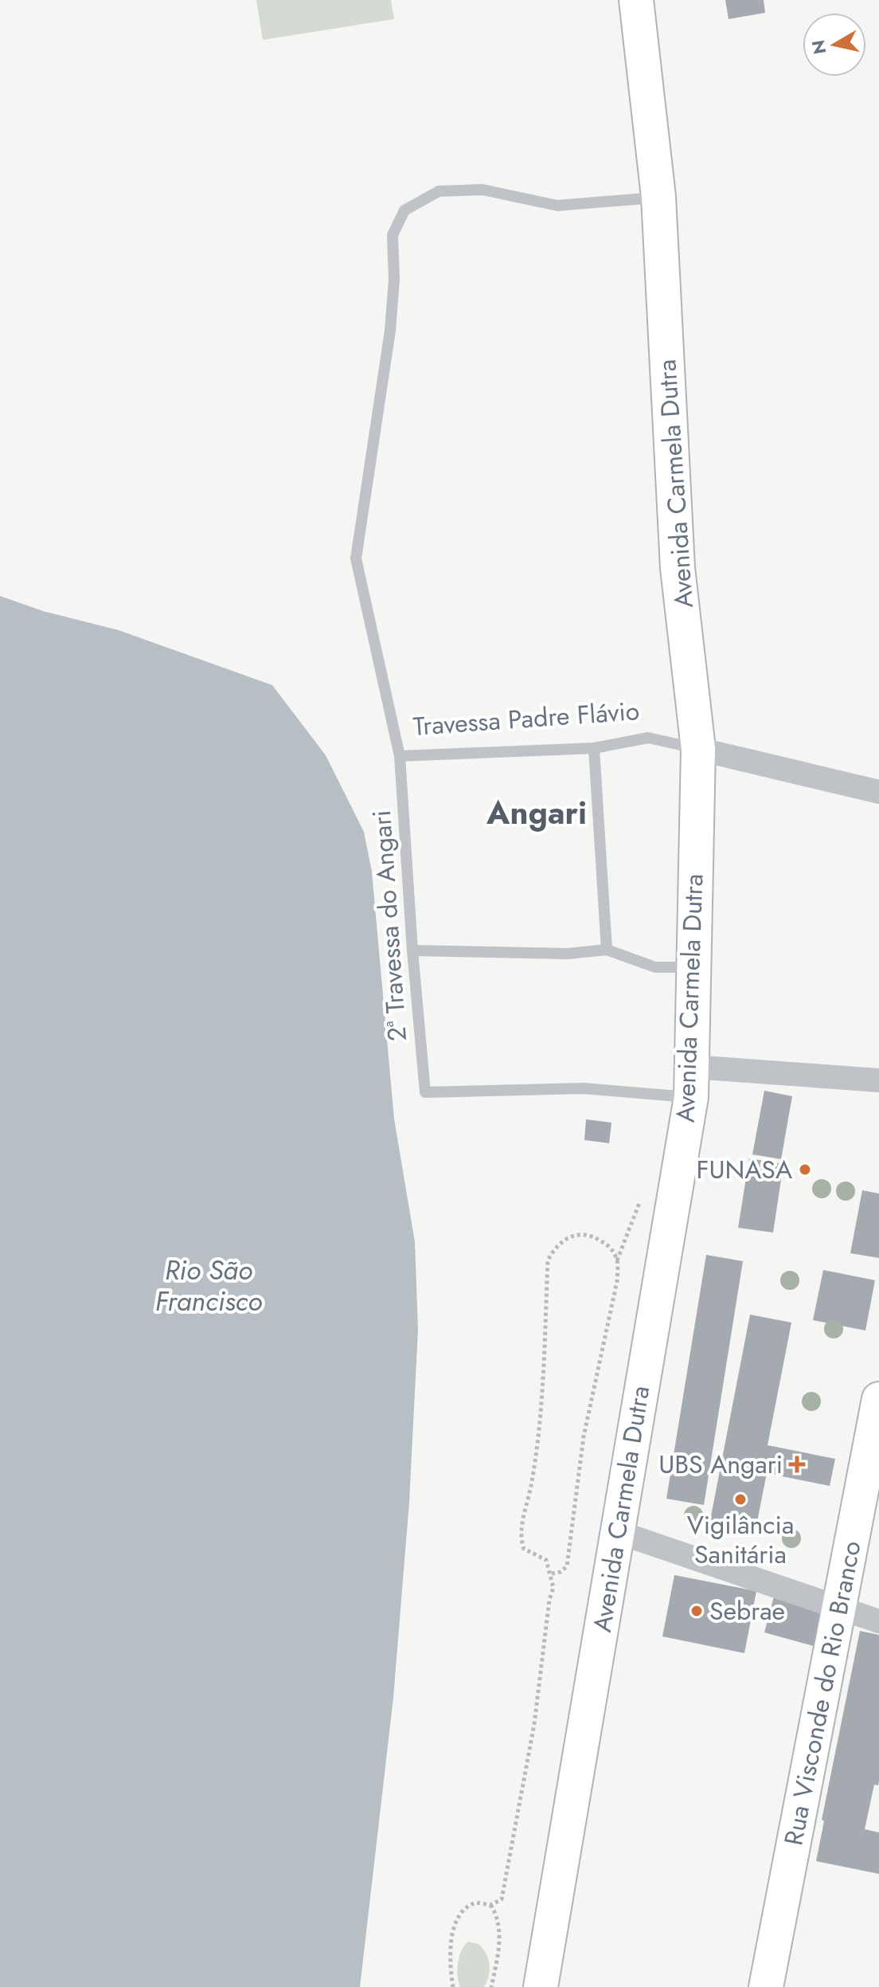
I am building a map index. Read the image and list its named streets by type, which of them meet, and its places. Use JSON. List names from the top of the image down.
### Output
{
  "streets": {
    "street": ["Avenida Carmela Dutra", "Travessa Padre Flávio", "Rua Visconde do Rio Branco"],
    "lane": ["2ª Travessa do Angari"]
  },
  "crossings": [
    ["Avenida Carmela Dutra", "Travessa Padre Flávio"],
    ["Avenida Carmela Dutra", "2ª Travessa do Angari"],
    ["Travessa Padre Flávio", "2ª Travessa do Angari"]
  ],
  "districts": ["Angari"],
  "water": ["Rio São Francisco"],
  "places": {
    "other": ["FUNASA", "Vigilância Sanitária", "Sebrae"],
    "health": ["UBS Angari"]
  },
  "north": "left"
}
